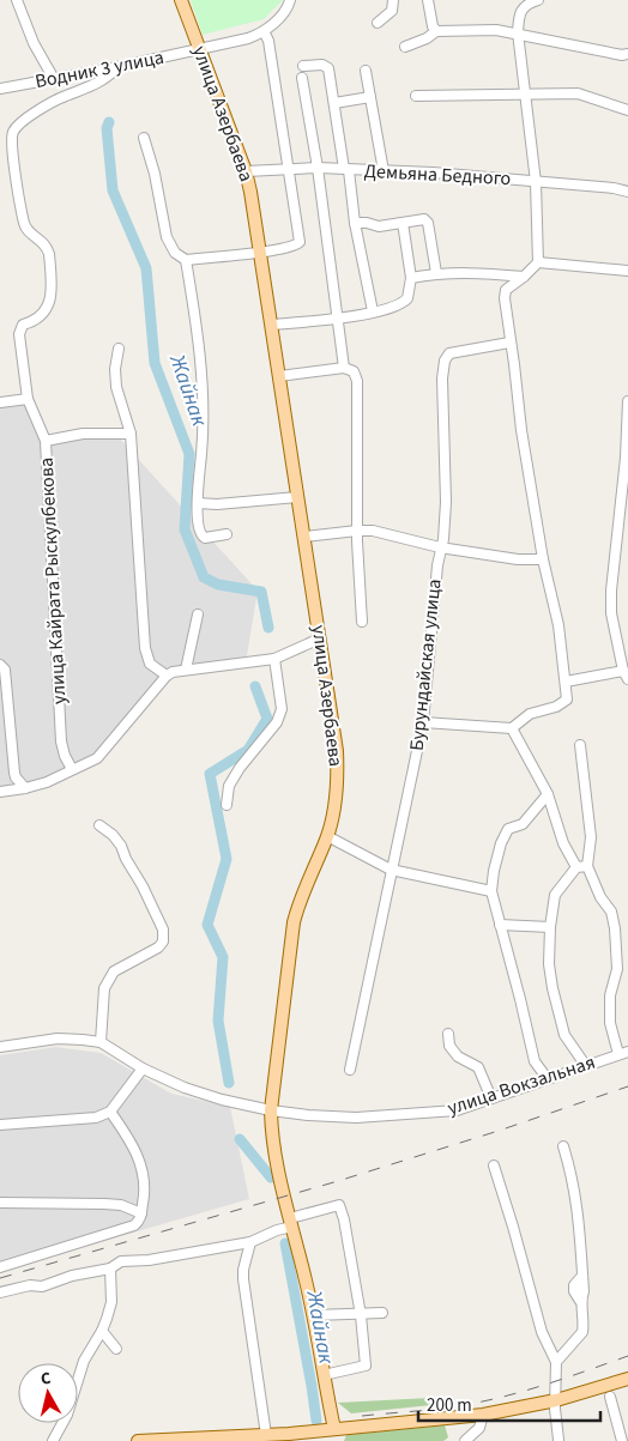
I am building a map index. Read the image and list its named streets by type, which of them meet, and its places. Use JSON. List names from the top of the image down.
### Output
{
  "streets": {
    "main road": ["улица Азербаева"],
    "street": [
      "Водник 3 улица",
      "Демьяна Бедного",
      "улица Кайрата Рыскулбекова",
      "Бурундайская улица",
      "улица Вокзальная"
    ]
  },
  "crossings": [
    ["Водник 3 улица", "улица Азербаева"],
    ["улица Азербаева", "Демьяна Бедного"],
    ["улица Азербаева", "улица Вокзальная"]
  ],
  "water": ["Жайнак"],
  "scale_bar": "200 m",
  "north": "top"
}
